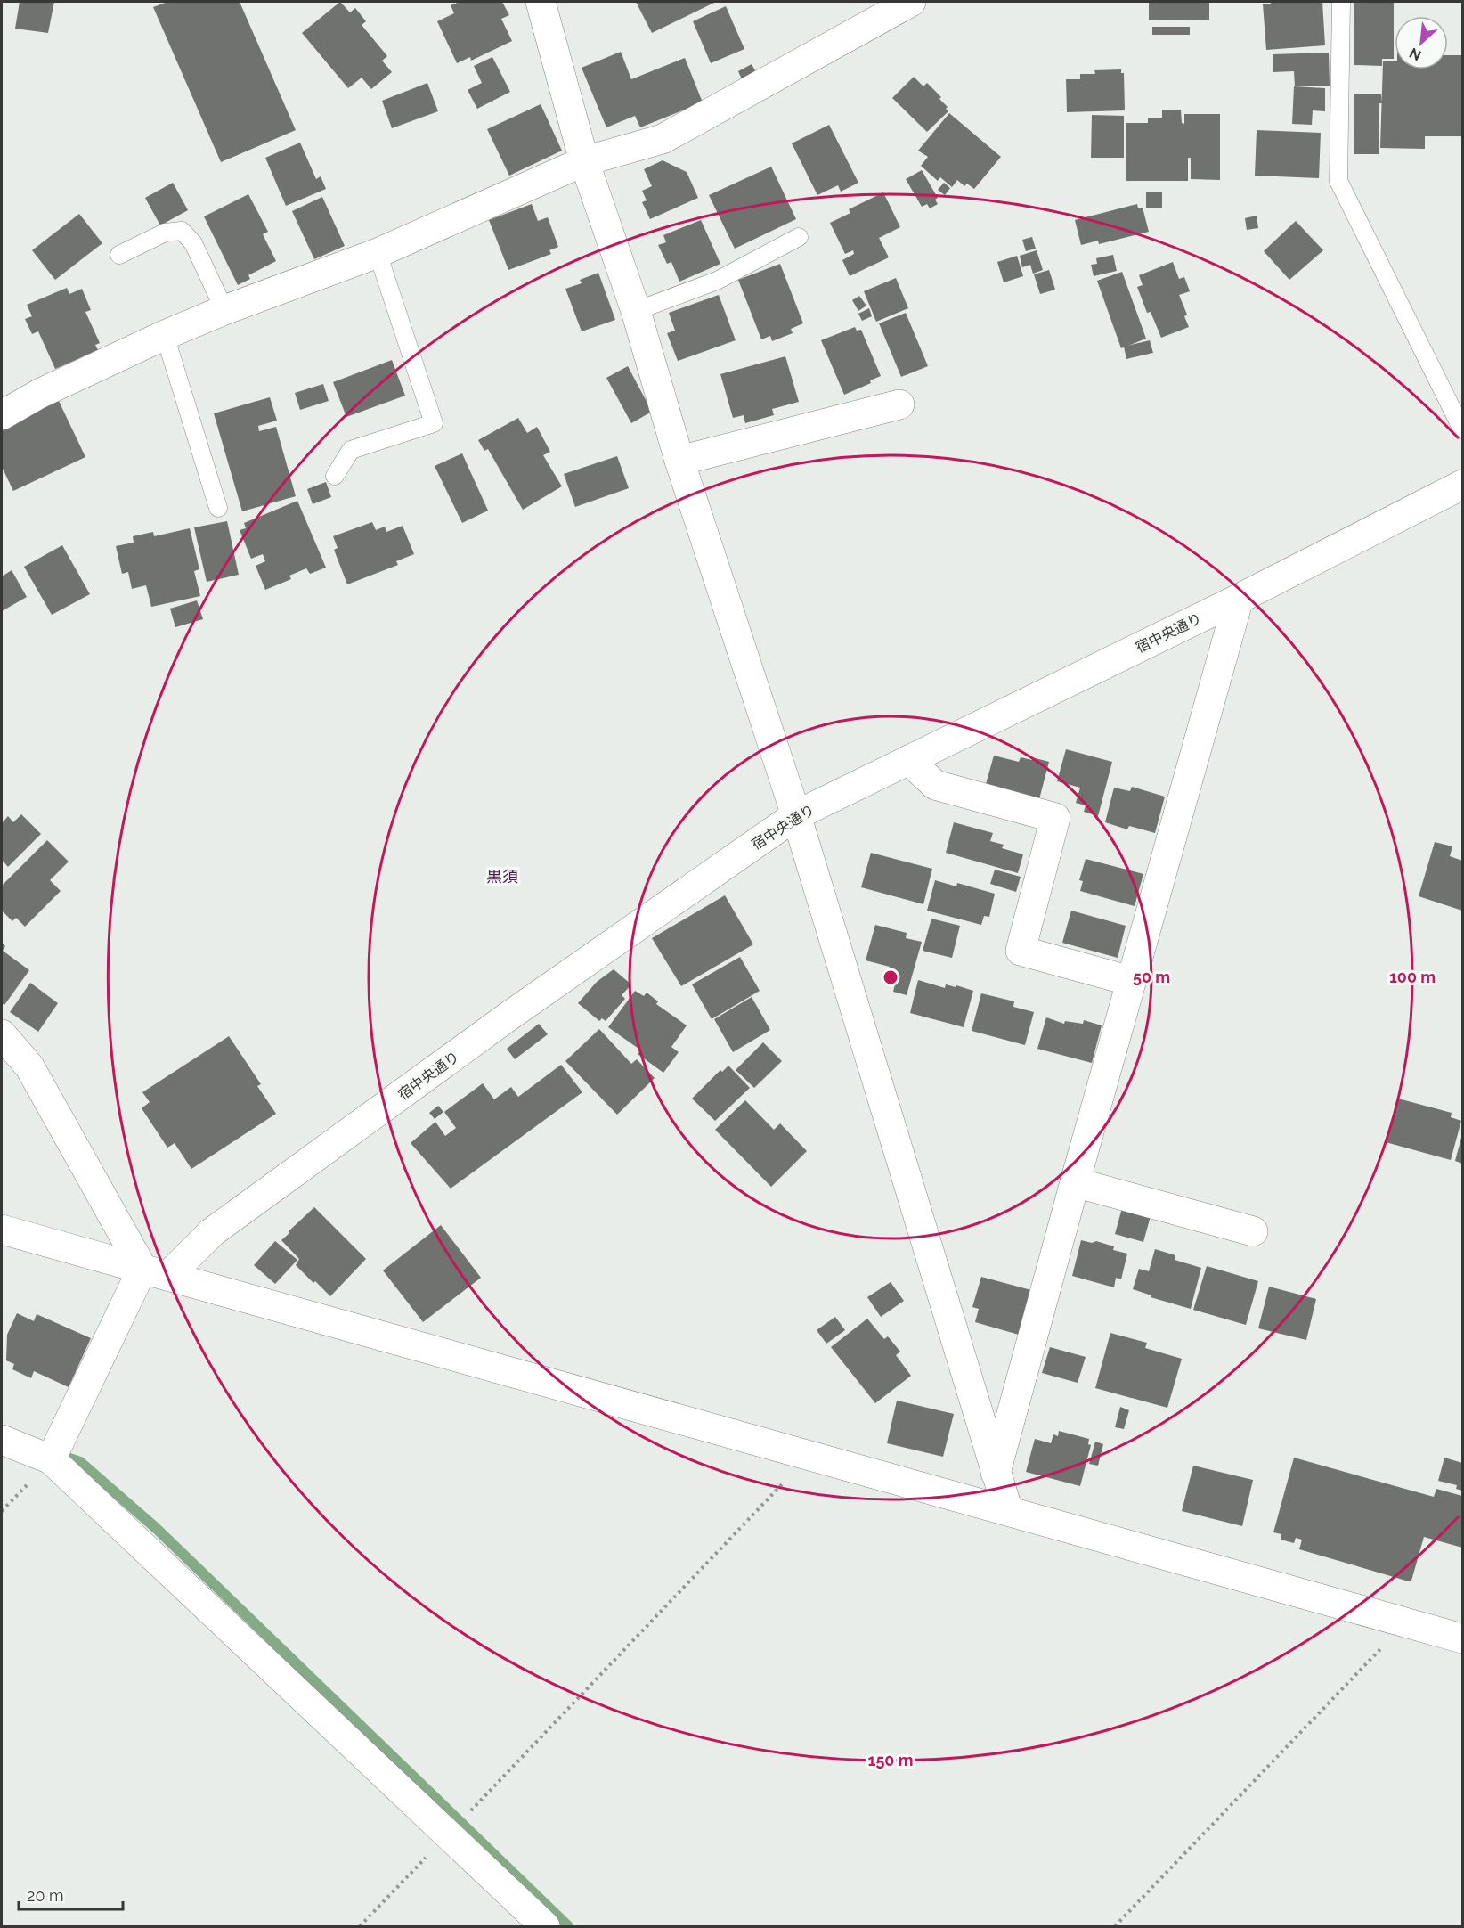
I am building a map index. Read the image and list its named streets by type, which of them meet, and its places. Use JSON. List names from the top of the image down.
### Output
{
  "streets": {
    "street": ["宿中央通り"]
  },
  "districts": ["黒須"],
  "scale_bar": "20 m",
  "north": "bottom left",
  "rings": ["50 m", "100 m", "150 m"]
}
